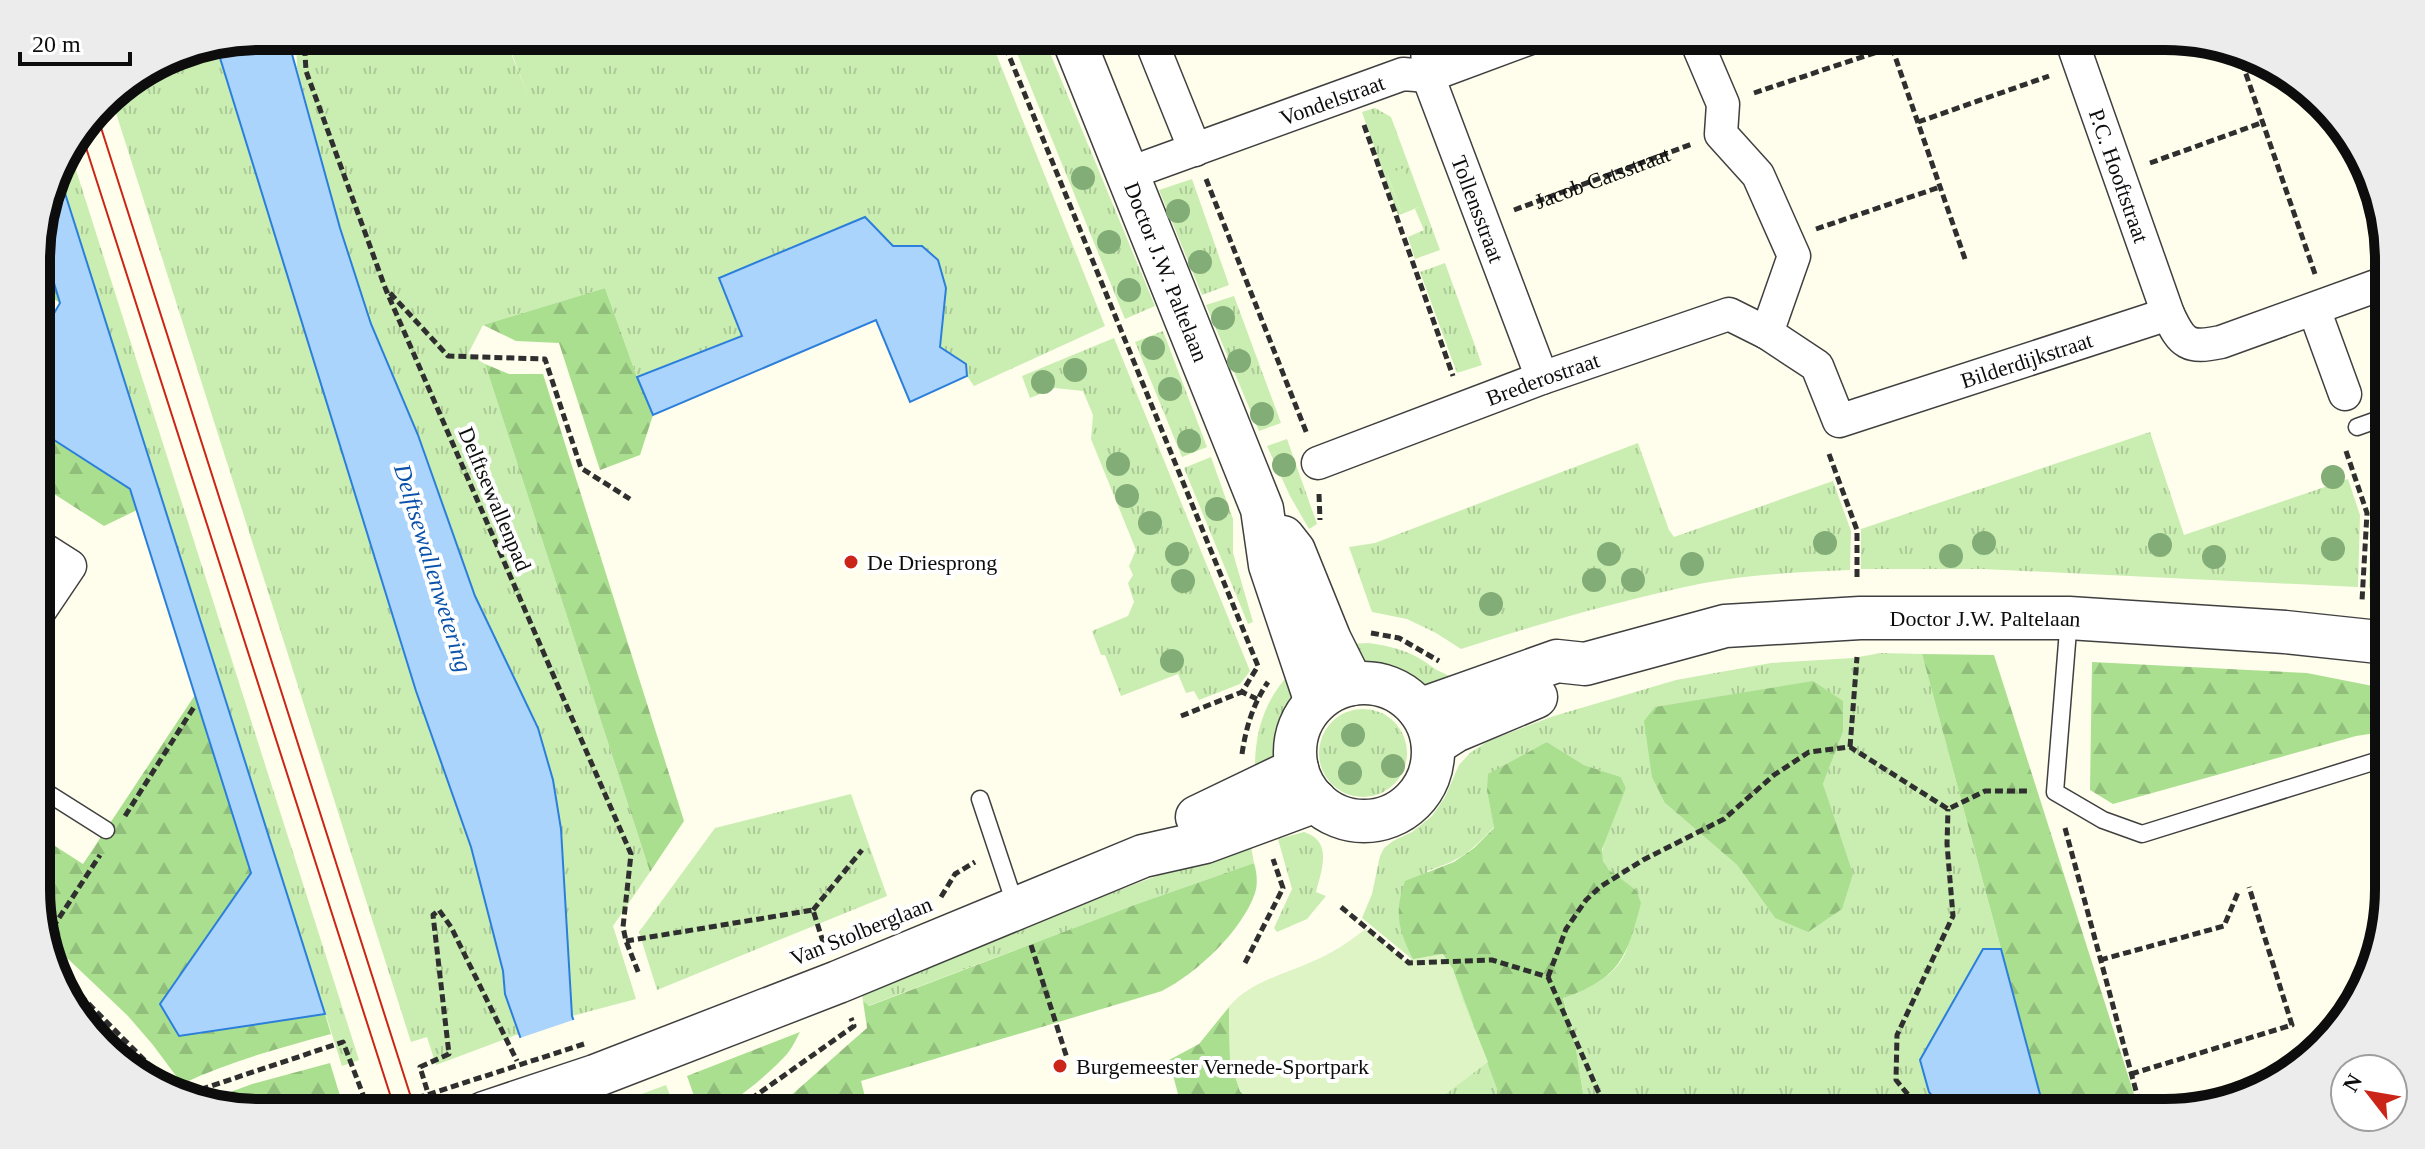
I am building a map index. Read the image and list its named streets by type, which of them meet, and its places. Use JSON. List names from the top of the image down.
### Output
{
  "streets": {
    "street": [
      "Vondelstraat",
      "P.C. Hooftstraat",
      "Tollensstraat",
      "Doctor J.W. Paltelaan",
      "Bilderdijkstraat",
      "Brederostraat",
      "Van Stolberglaan"
    ],
    "path": ["Jacob Catsstraat", "Delftsewallenpad"]
  },
  "crossings": [
    ["Vondelstraat", "Tollensstraat"],
    ["Vondelstraat", "Doctor J.W. Paltelaan"],
    ["P.C. Hooftstraat", "Bilderdijkstraat"],
    ["Jacob Catsstraat", "Tollensstraat"],
    ["Tollensstraat", "Brederostraat"],
    ["Doctor J.W. Paltelaan", "Van Stolberglaan"],
    ["Bilderdijkstraat", "Brederostraat"]
  ],
  "water": ["Delftsewallenwetering"],
  "places": ["De Driesprong", "Burgemeester Vernede-Sportpark"],
  "scale_bar": "20 m",
  "north": "top left"
}
